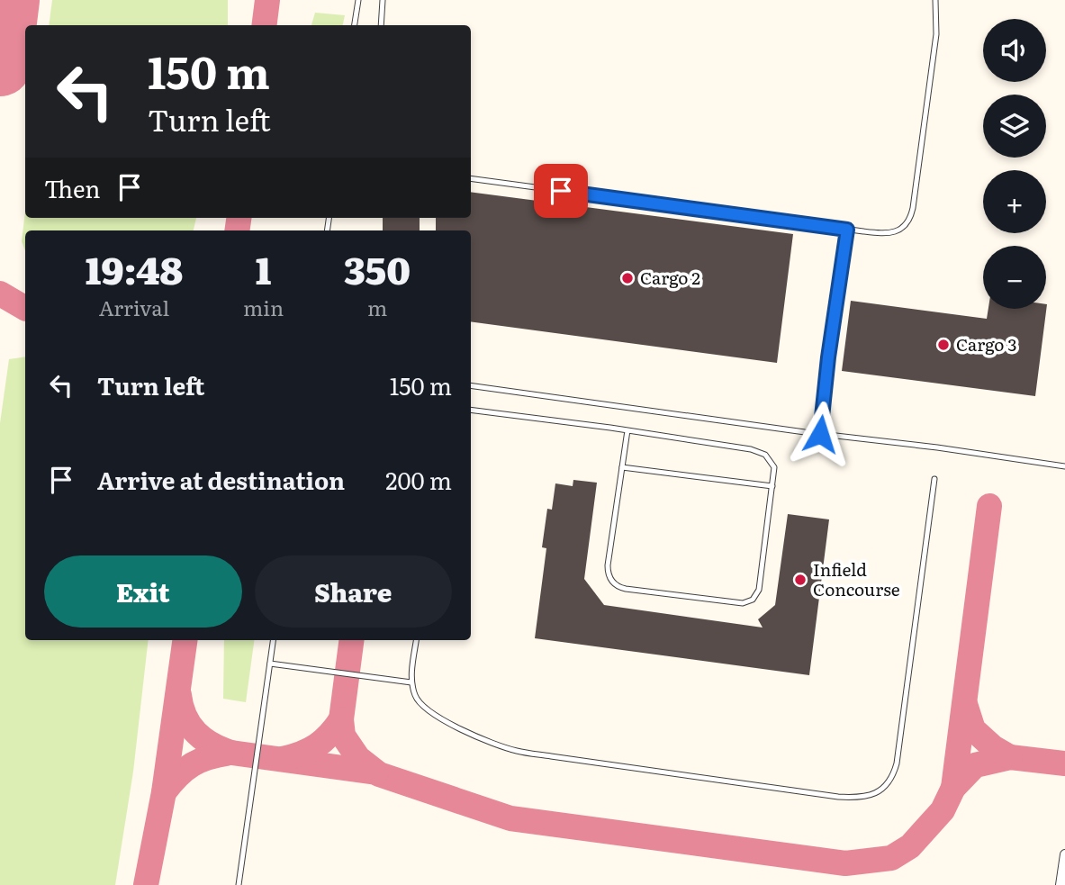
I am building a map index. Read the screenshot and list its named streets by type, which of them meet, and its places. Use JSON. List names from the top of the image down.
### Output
{
  "places": ["Cargo 2", "Cargo 3", "Infield Concourse"],
  "page": {
    "map_buttons": ["+", "−"],
    "turn": ["150 m", "Turn left"],
    "then": "Then",
    "eta": [
      "19:48",
      "Arrival",
      "1",
      "min",
      "350",
      "m"
    ],
    "list": [
      {
        "name": "Turn left",
        "value": "150 m"
      },
      {
        "name": "Arrive at destination",
        "value": "200 m"
      }
    ],
    "buttons": ["Exit", "Share"]
  }
}
